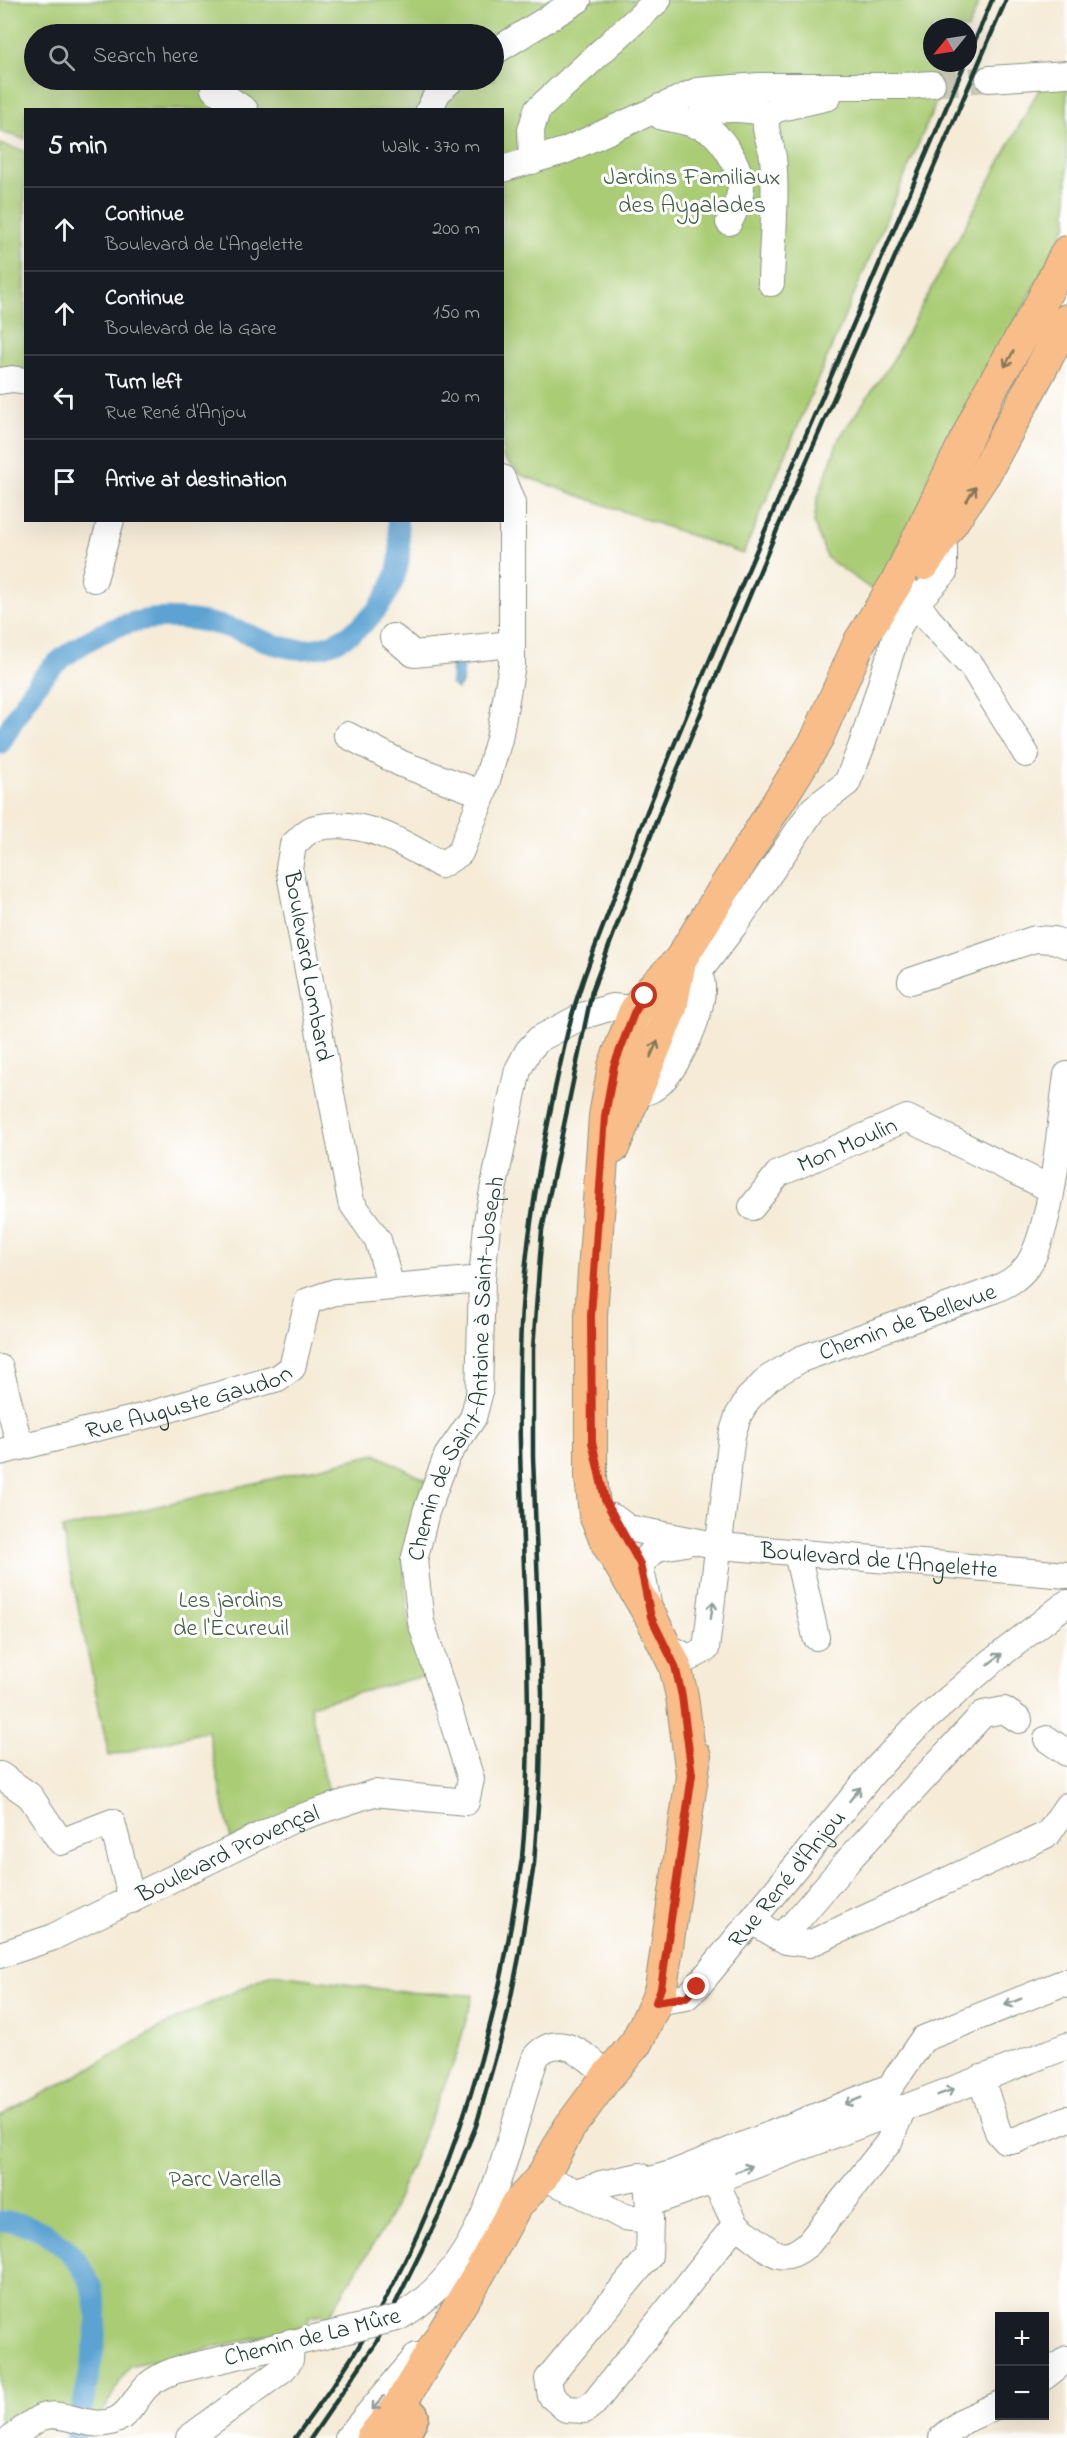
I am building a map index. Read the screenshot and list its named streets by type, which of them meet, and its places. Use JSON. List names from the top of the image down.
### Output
{
  "streets": {
    "street": [
      "Boulevard Lombard",
      "Mon Moulin",
      "Chemin de Bellevue",
      "Chemin de Saint-Antoine à Saint-Joseph",
      "Rue Auguste Gaudon",
      "Boulevard de L'Angelette",
      "Boulevard Provençal",
      "Rue René d'Anjou",
      "Chemin de La Mûre"
    ]
  },
  "crossings": [
    ["Boulevard Lombard", "Rue Auguste Gaudon"],
    ["Mon Moulin", "Chemin de Bellevue"],
    ["Chemin de Bellevue", "Boulevard de L'Angelette"],
    ["Chemin de Saint-Antoine à Saint-Joseph", "Rue Auguste Gaudon"],
    ["Chemin de Saint-Antoine à Saint-Joseph", "Boulevard Provençal"]
  ],
  "parks": ["Jardins Familiaux des Aygalades", "Les jardins de l'Ecureuil", "Parc Varella"],
  "north": "bottom left",
  "page": {
    "search": "Search here",
    "heading": ["5 min", "Walk · 370 m"],
    "list": [
      ["Continue", "Boulevard de L'Angelette", "200 m"],
      ["Continue", "Boulevard de la Gare", "150 m"],
      ["Turn left", "Rue René d'Anjou", "20 m"],
      "Arrive at destination"
    ],
    "map_buttons": ["+", "−"]
  }
}
